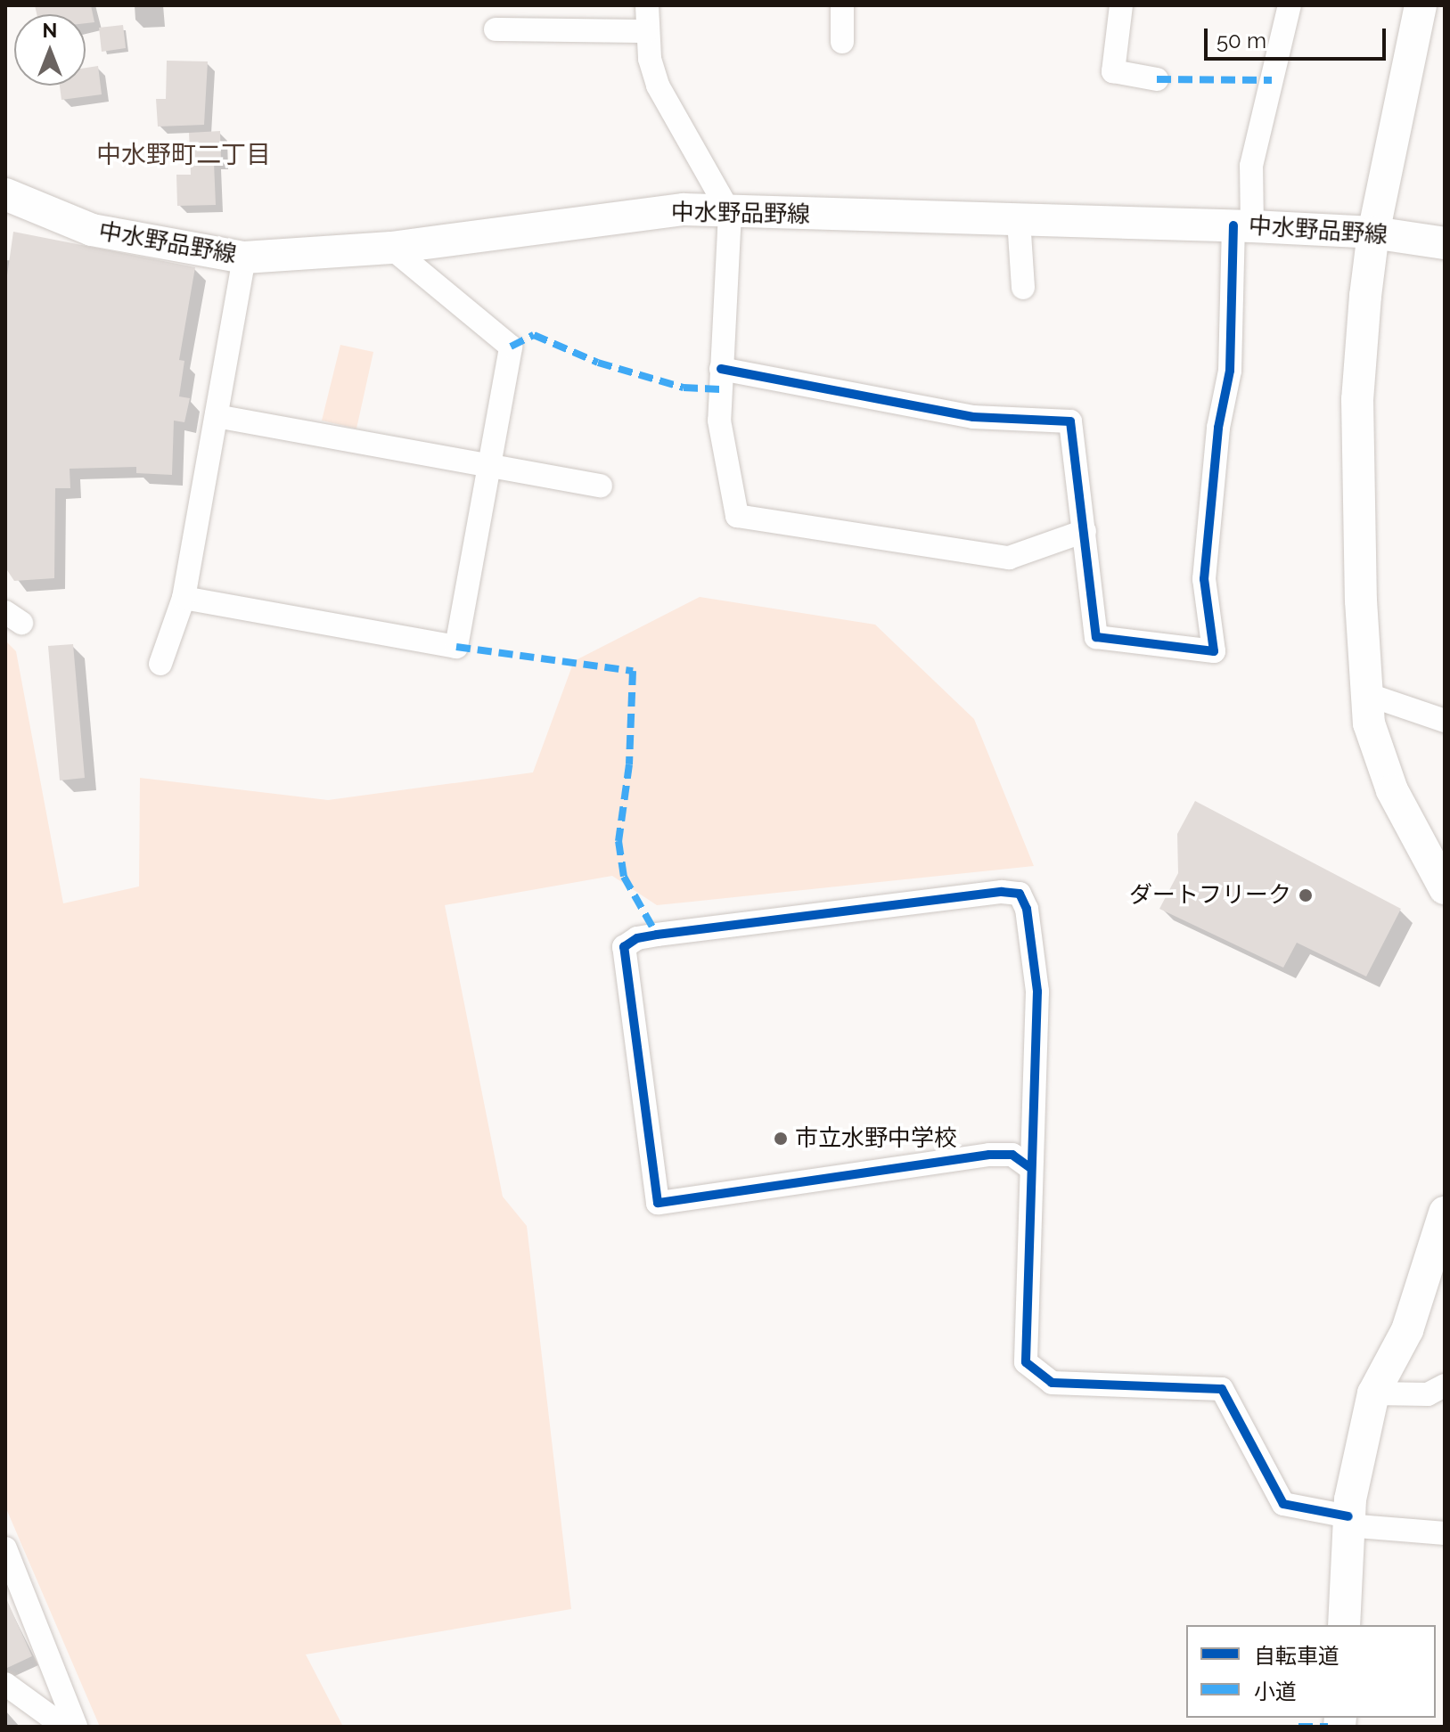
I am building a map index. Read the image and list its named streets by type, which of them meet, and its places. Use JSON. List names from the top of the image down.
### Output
{
  "streets": {
    "main road": ["中水野品野線"]
  },
  "districts": ["中水野町二丁目"],
  "places": ["ダートフリーク", "市立水野中学校"],
  "legend": ["自転車道", "小道"],
  "scale_bar": "50 m",
  "north": "top"
}
